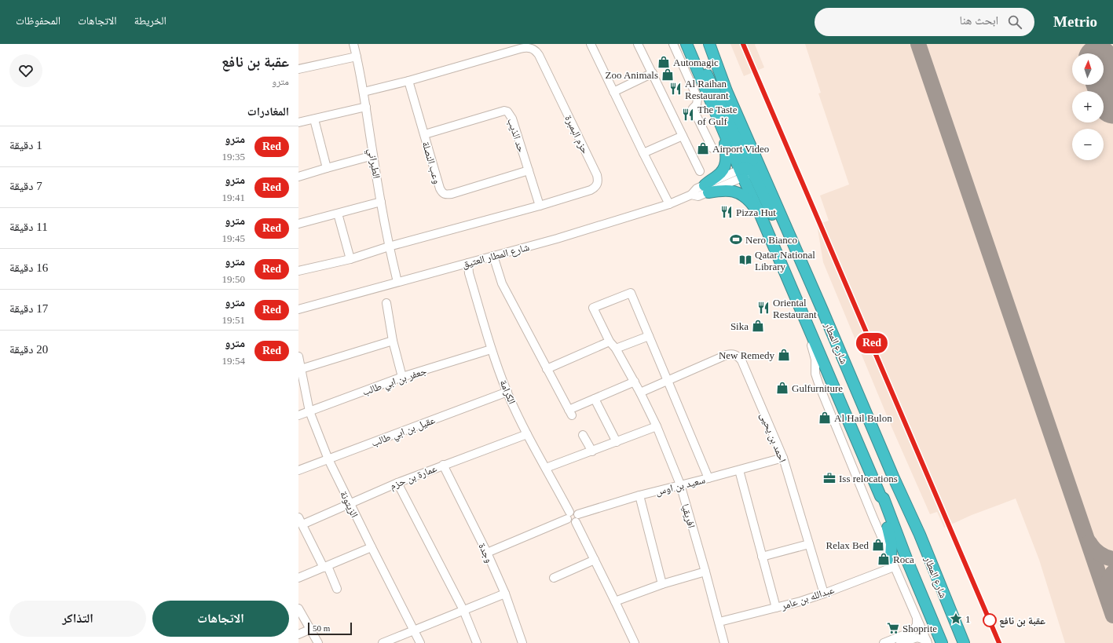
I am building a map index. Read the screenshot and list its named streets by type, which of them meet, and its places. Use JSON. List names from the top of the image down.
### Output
{
  "streets": {
    "highway": ["شارع المطار"],
    "street": [
      "حزم البمبرة",
      "حد الذيب",
      "وعب النصلة",
      "الطبراني",
      "شارع المطار العتيق",
      "جعفر بن ابي طالب",
      "الكرامة",
      "عقيل بن ابي طالب",
      "احمد بن يحيى",
      "عمارة بن حزم",
      "سعيد بن اوس",
      "الزيتونة",
      "افريقيا",
      "وجدة",
      "عبدالله بن عامر"
    ]
  },
  "crossings": [
    ["حزم البمبرة", "حد الذيب"],
    ["حزم البمبرة", "وعب النصلة"],
    ["حزم البمبرة", "الطبراني"],
    ["حد الذيب", "وعب النصلة"],
    ["الطبراني", "شارع المطار العتيق"],
    ["شارع المطار العتيق", "شارع المطار"],
    ["شارع المطار العتيق", "الكرامة"],
    ["شارع المطار", "عبدالله بن عامر"],
    ["جعفر بن ابي طالب", "الكرامة"],
    ["جعفر بن ابي طالب", "الزيتونة"],
    ["الكرامة", "عقيل بن ابي طالب"],
    ["الكرامة", "عمارة بن حزم"],
    ["عقيل بن ابي طالب", "الزيتونة"],
    ["احمد بن يحيى", "سعيد بن اوس"],
    ["احمد بن يحيى", "عبدالله بن عامر"],
    ["عمارة بن حزم", "الزيتونة"],
    ["عمارة بن حزم", "وجدة"],
    ["سعيد بن اوس", "افريقيا"],
    ["افريقيا", "عبدالله بن عامر"]
  ],
  "places": {
    "shop": [
      "Automagic",
      "Zoo Animals",
      "Airport Video",
      "Sika",
      "New Remedy",
      "Gulfurniture",
      "Al Hail Bulon",
      "Relax Bed",
      "Roca"
    ],
    "restaurant": [
      "Al Raihan Restaurant",
      "The Taste of Gulf",
      "Pizza Hut",
      "Oriental Restaurant"
    ],
    "sports": ["Nero Bianco"],
    "library": ["Qatar National Library"],
    "office": ["Iss relocations"],
    "place": ["1"],
    "other": ["عقبة بن نافع"],
    "supermarket": ["Shoprite"]
  },
  "lines": ["metro line Red"],
  "scale_bar": "50 m",
  "north": "top",
  "page": {
    "header": "Metrio",
    "search": "ابحث هنا",
    "nav": ["الخريطة", "الاتجاهات", "المحفوظات"],
    "on_map": "Red",
    "heading": [
      ["عقبة بن نافع", "مترو"],
      "المغادرات"
    ],
    "map_buttons": ["+", "−"],
    "list": [
      {
        "mark": "Red",
        "name": "مترو",
        "note": "19:35",
        "value": "1 دقيقة"
      },
      {
        "mark": "Red",
        "name": "مترو",
        "note": "19:41",
        "value": "7 دقيقة"
      },
      {
        "mark": "Red",
        "name": "مترو",
        "note": "19:45",
        "value": "11 دقيقة"
      },
      {
        "mark": "Red",
        "name": "مترو",
        "note": "19:50",
        "value": "16 دقيقة"
      },
      {
        "mark": "Red",
        "name": "مترو",
        "note": "19:51",
        "value": "17 دقيقة"
      },
      {
        "mark": "Red",
        "name": "مترو",
        "note": "19:54",
        "value": "20 دقيقة"
      }
    ],
    "buttons": ["الاتجاهات", "التذاكر"],
    "scale": "50 m"
  }
}
